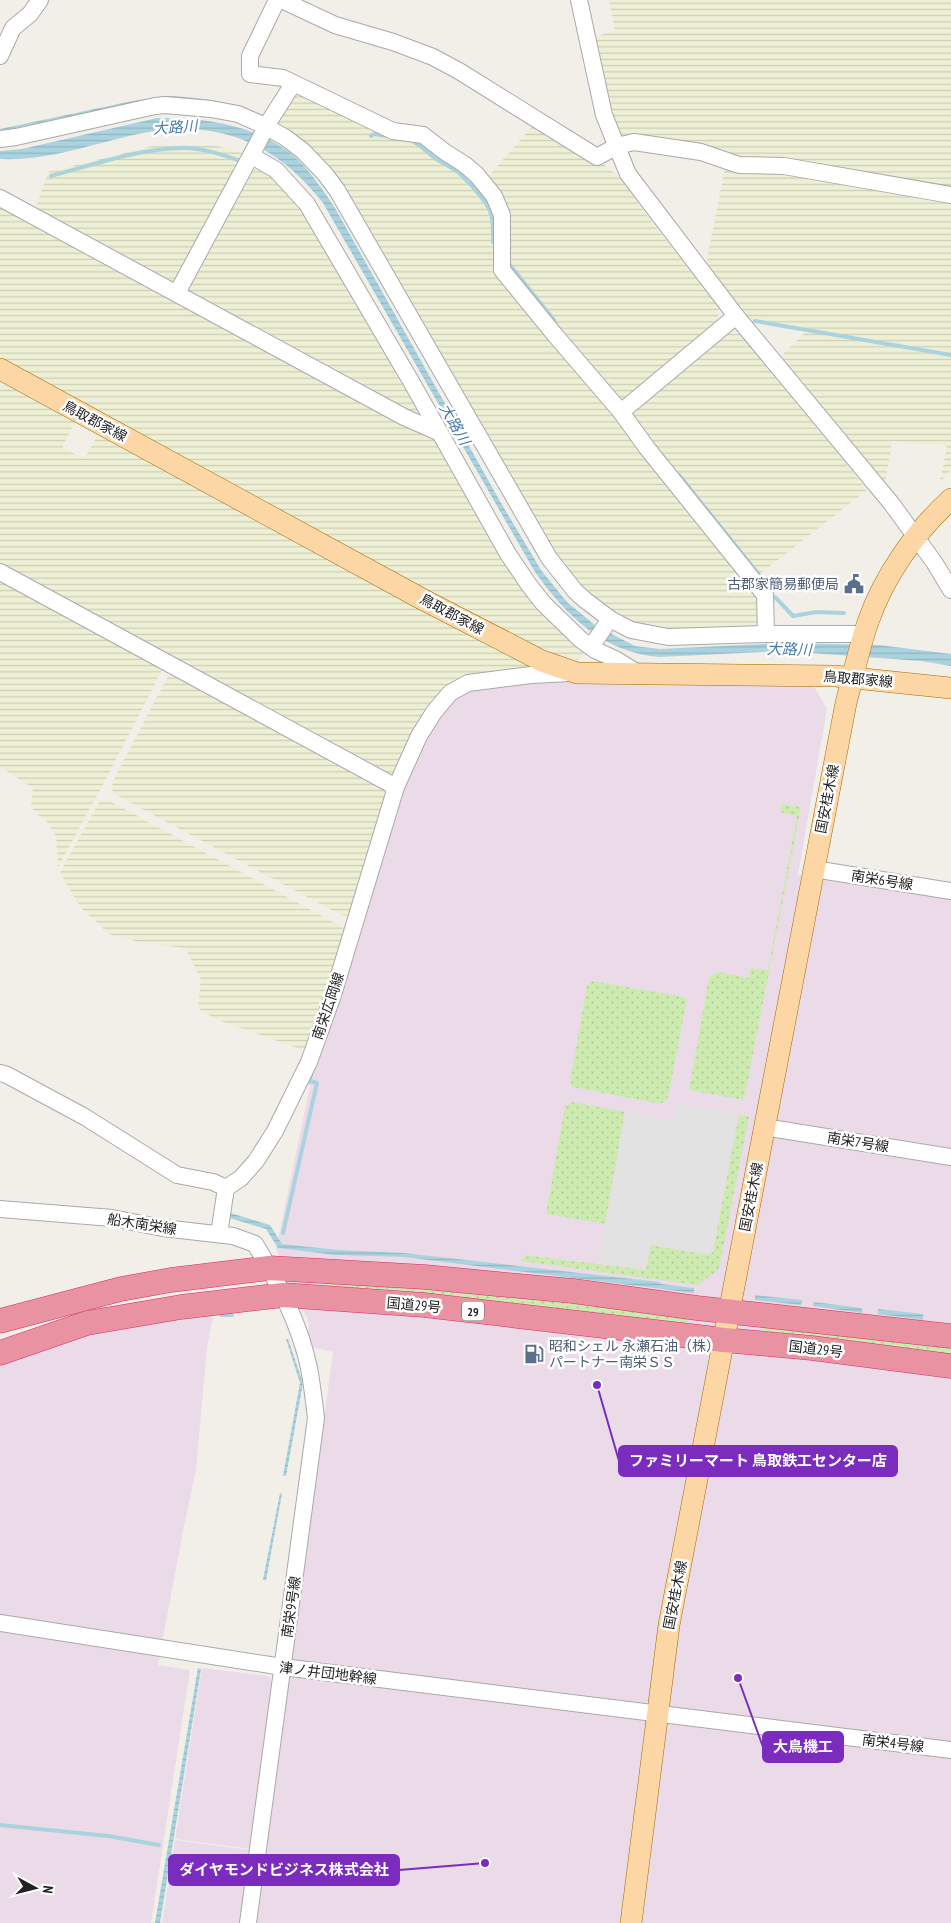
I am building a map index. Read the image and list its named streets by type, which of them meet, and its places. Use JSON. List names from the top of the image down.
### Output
{
  "streets": {
    "highway": ["国道29号", "29"],
    "main road": ["鳥取郡家線", "国安桂木線"],
    "street": [
      "南栄6号線",
      "南栄広岡線",
      "南栄7号線",
      "船木南栄線",
      "南栄9号線",
      "津ノ井団地幹線",
      "南栄4号線"
    ]
  },
  "crossings": [
    ["鳥取郡家線", "国安桂木線"],
    ["鳥取郡家線", "南栄広岡線"],
    ["国安桂木線", "南栄6号線"],
    ["国安桂木線", "南栄7号線"],
    ["国安桂木線", "国道29号"],
    ["国安桂木線", "津ノ井団地幹線"],
    ["国安桂木線", "南栄4号線"],
    ["船木南栄線", "国道29号"],
    ["船木南栄線", "南栄9号線"],
    ["国道29号", "南栄9号線"],
    ["南栄9号線", "津ノ井団地幹線"],
    ["津ノ井団地幹線", "南栄4号線"]
  ],
  "water": ["大路川"],
  "places": {
    "public building": ["古郡家簡易郵便局"],
    "fuel station": ["昭和シェル 永瀬石油（株） パートナー南栄ＳＳ"],
    "other": ["ファミリーマート 鳥取鉄工センター店", "大鳥機工", "ダイヤモンドビジネス株式会社"]
  },
  "north": "right"
}
